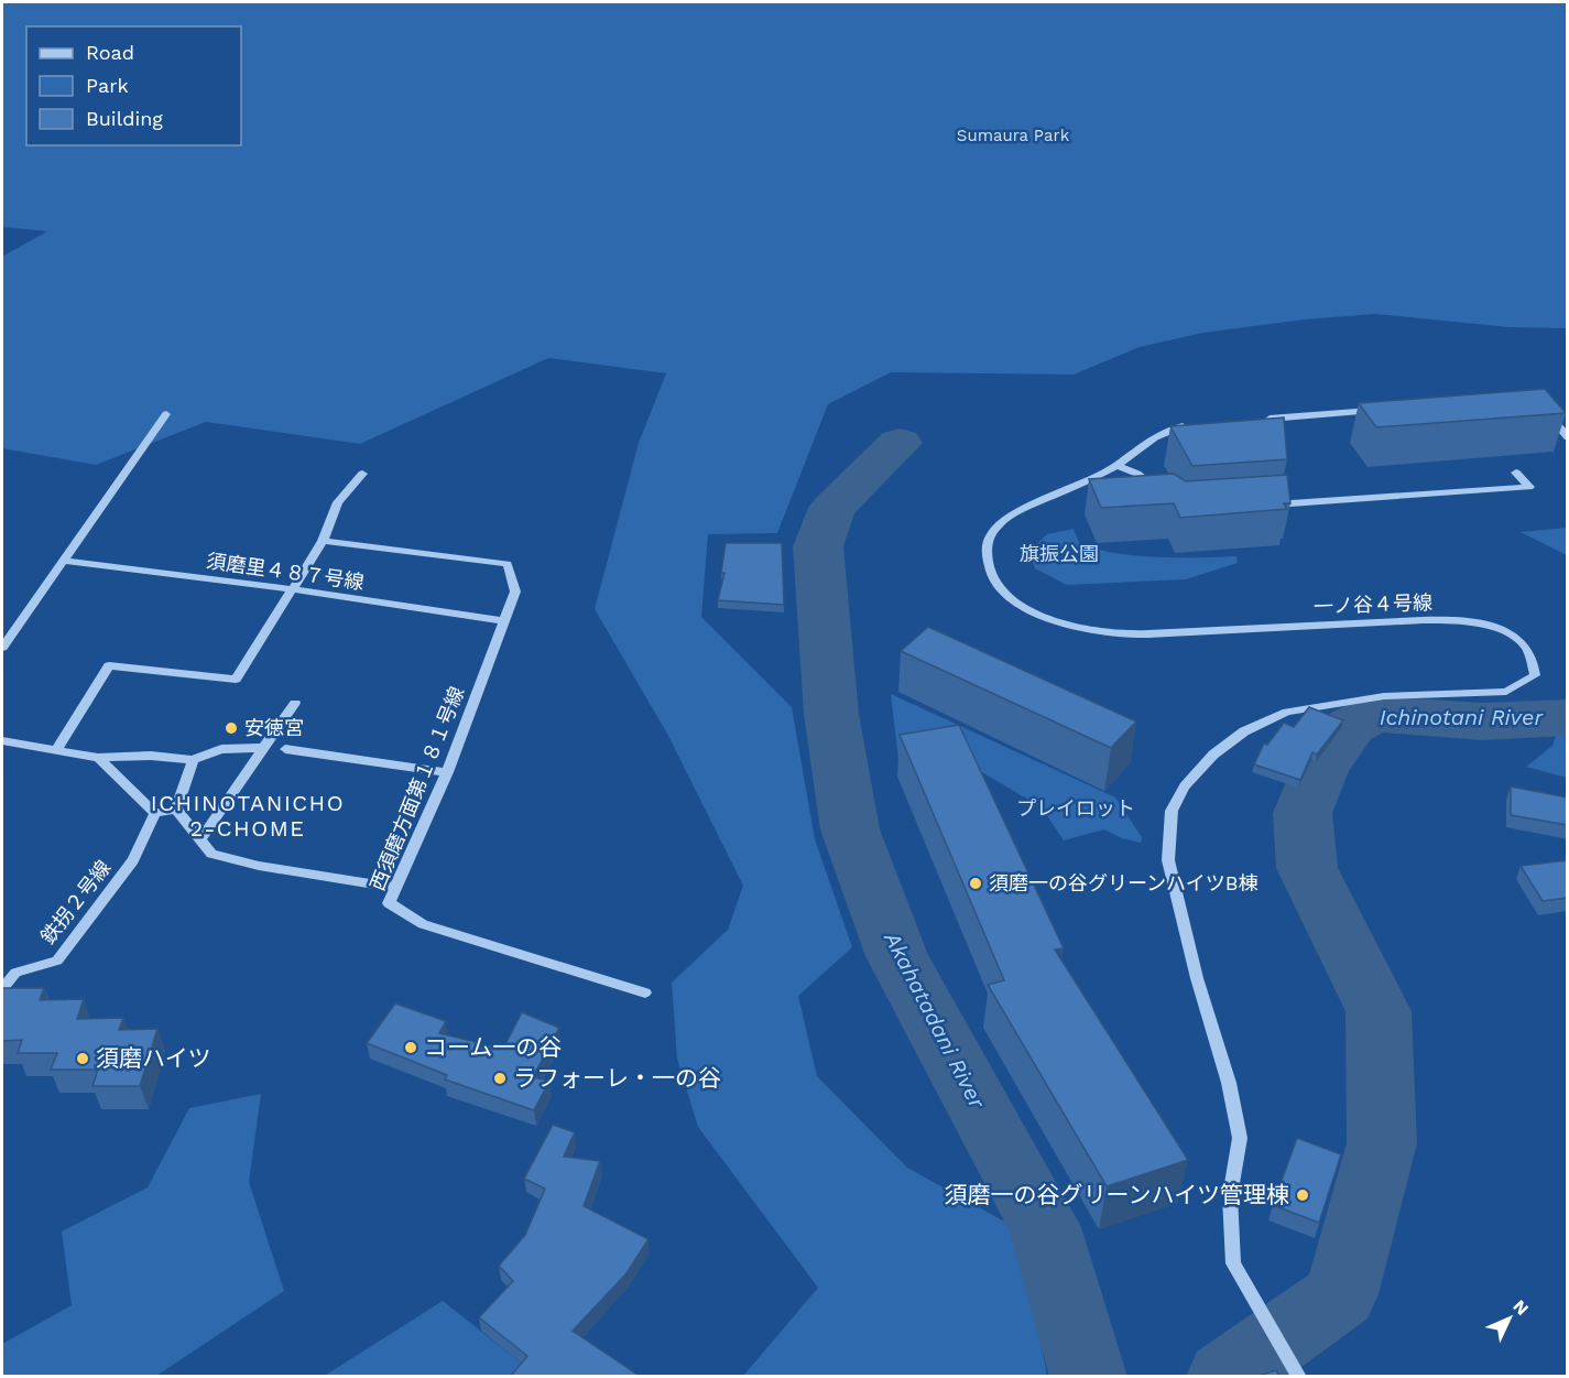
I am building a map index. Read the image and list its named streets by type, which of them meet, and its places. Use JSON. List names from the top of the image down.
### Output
{
  "streets": {
    "street": [
      "須磨里４８７号線",
      "一ノ谷４号線",
      "西須磨方面第１８１号線",
      "鉄拐２号線"
    ]
  },
  "crossings": [
    ["須磨里４８７号線", "西須磨方面第１８１号線"]
  ],
  "districts": ["ICHINOTANICHO 2-CHOME"],
  "water": ["Ichinotani River", "Akahatadani River"],
  "parks": ["Sumaura Park", "旗振公園", "プレイロット"],
  "places": [
    "安徳宮",
    "須磨一の谷グリーンハイツB棟",
    "コーム一の谷",
    "須磨ハイツ",
    "ラフォーレ・一の谷",
    "須磨一の谷グリーンハイツ管理棟"
  ],
  "legend": ["Road", "Park", "Building"],
  "north": "top right"
}
